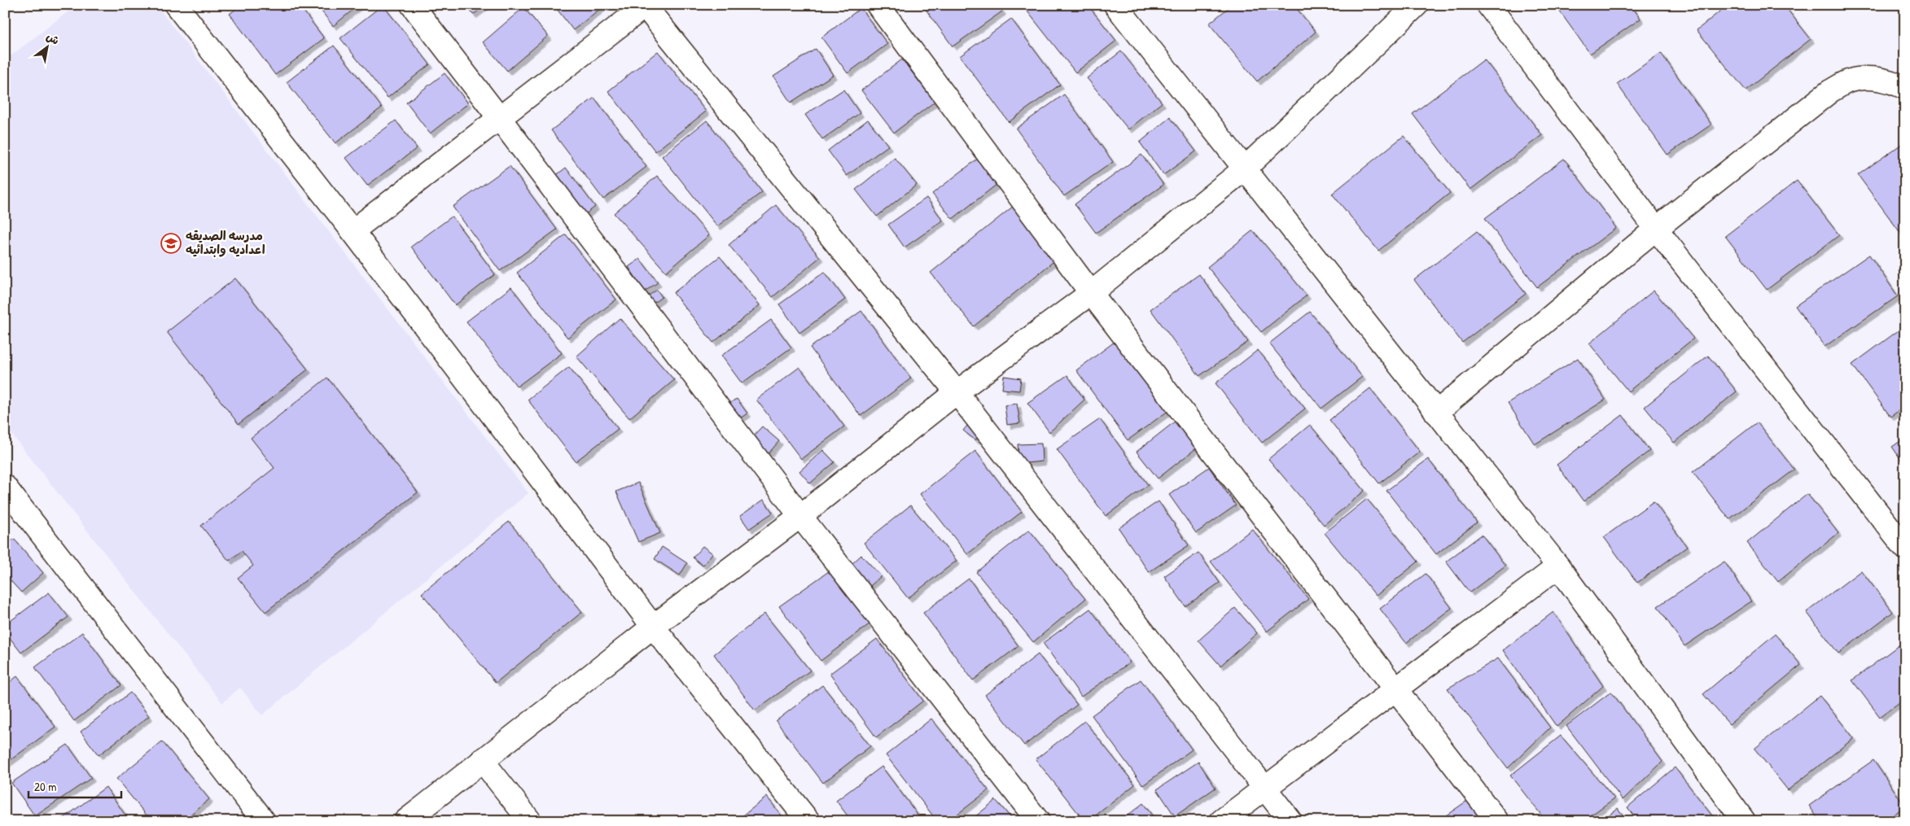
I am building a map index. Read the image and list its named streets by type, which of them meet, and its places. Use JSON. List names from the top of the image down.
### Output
{
  "places": {
    "school or university": ["مدرسه الصديقه اعداديه وابتدائيه"]
  },
  "scale_bar": "20 m",
  "north": "top right"
}
